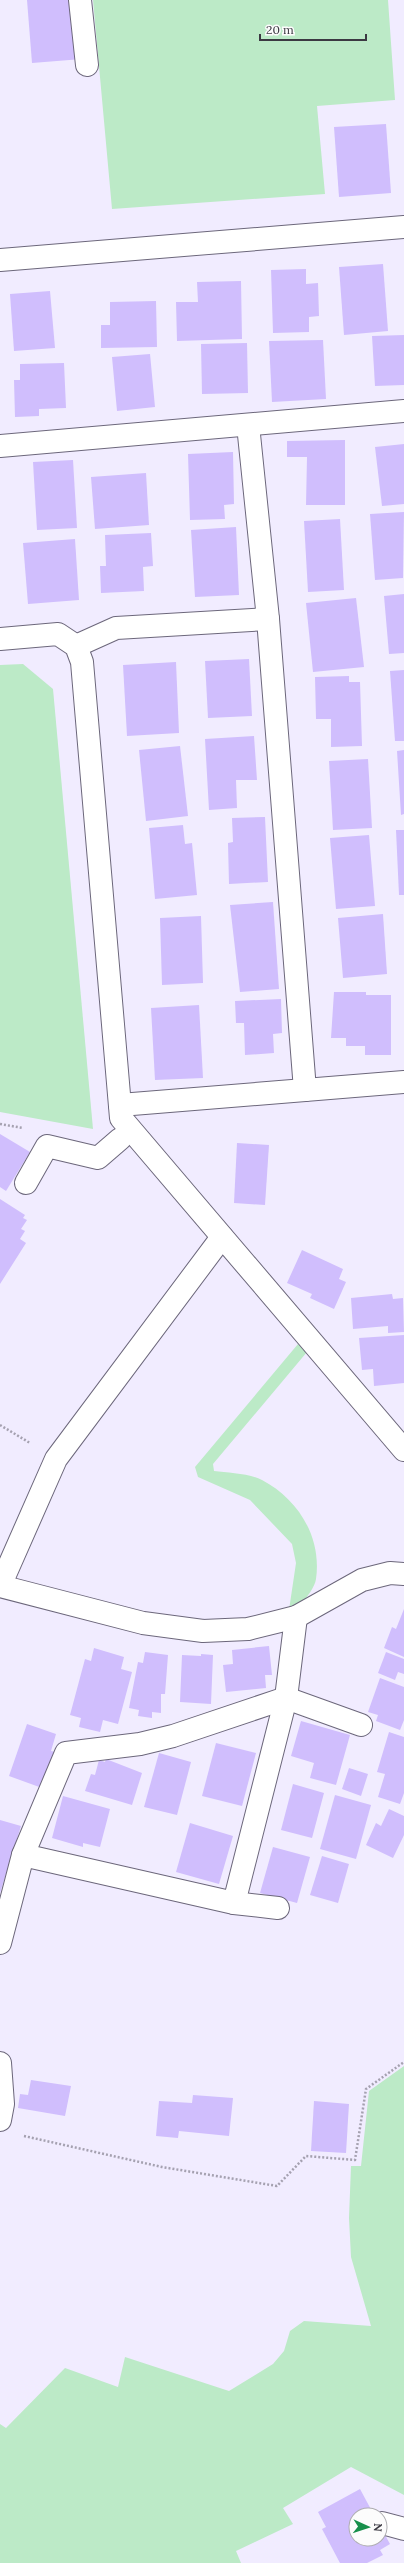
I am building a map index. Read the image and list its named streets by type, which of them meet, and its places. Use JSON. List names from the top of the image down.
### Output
{
  "scale_bar": "20 m",
  "north": "right"
}
